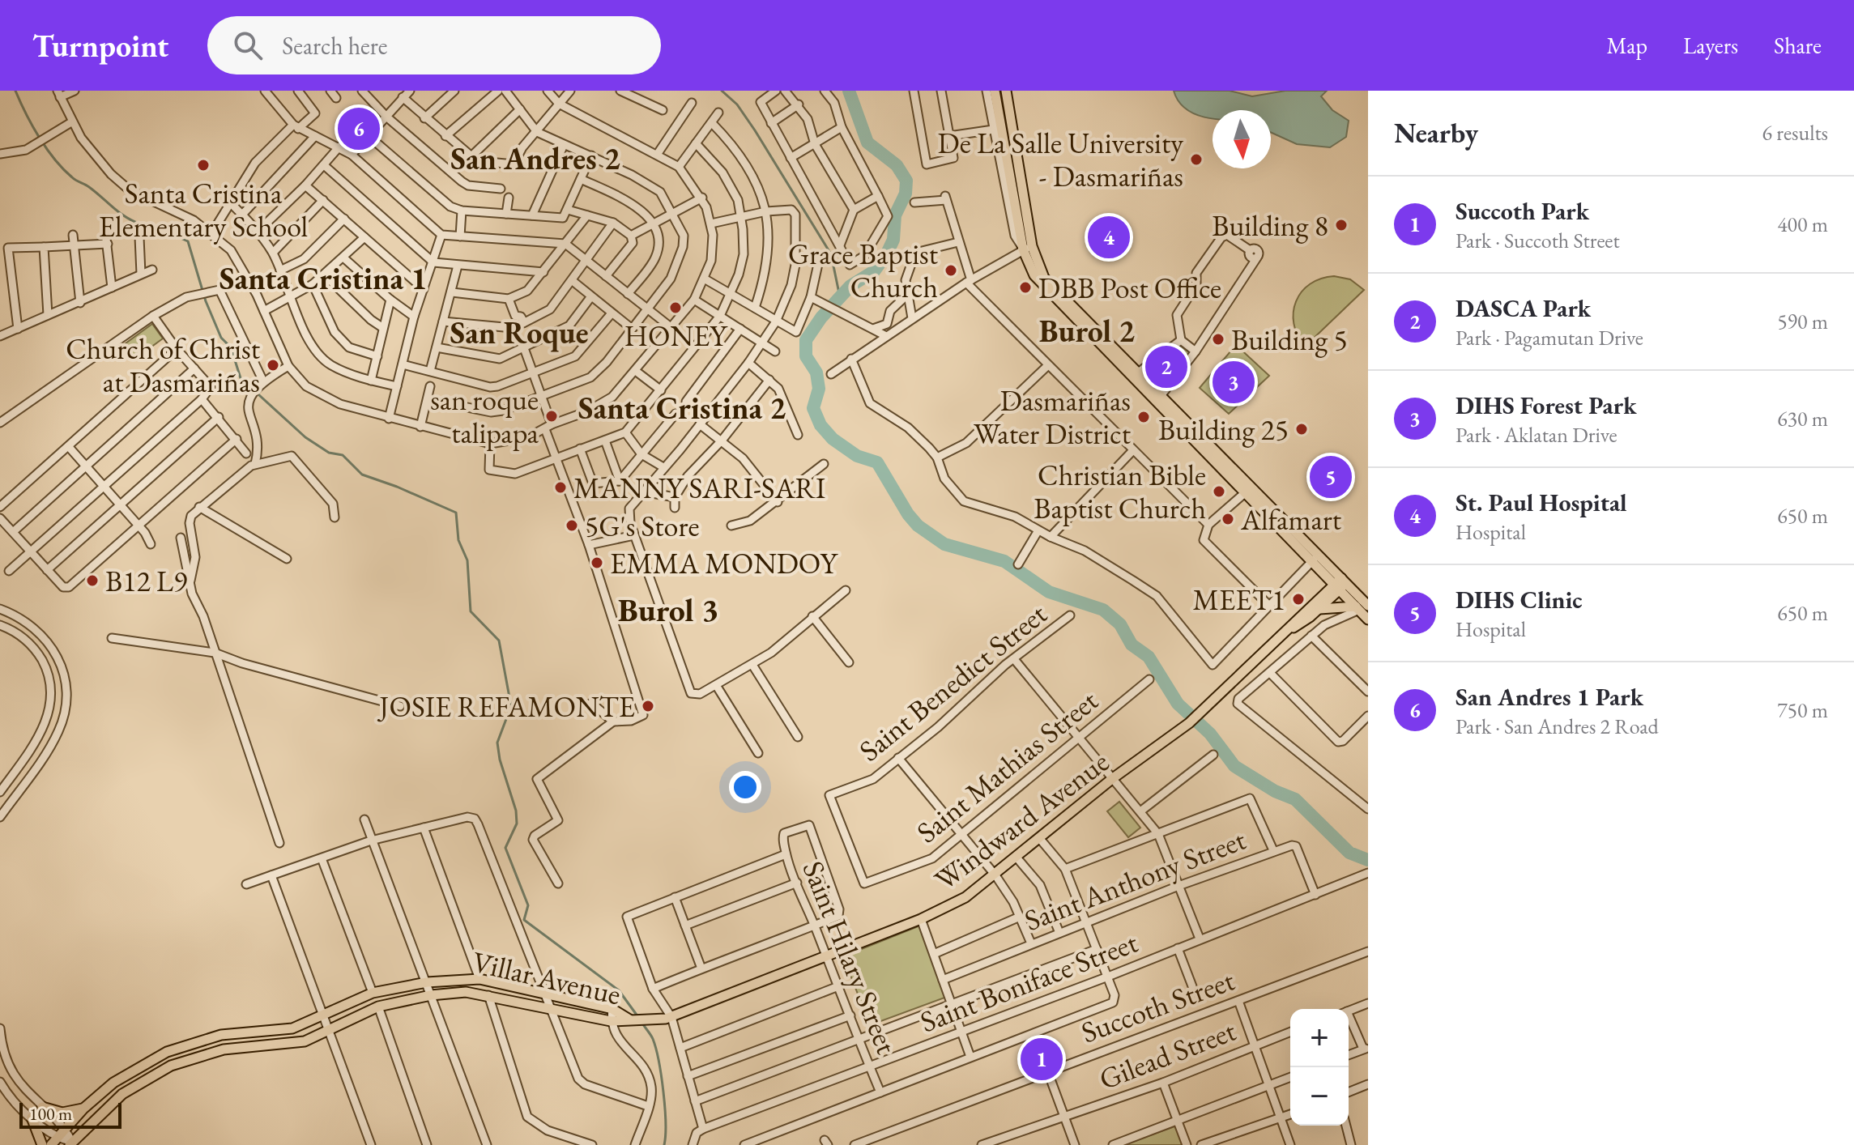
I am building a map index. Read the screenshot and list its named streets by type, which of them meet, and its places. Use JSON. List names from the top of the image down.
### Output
{
  "streets": {
    "main road": ["Windward Avenue", "Villar Avenue"],
    "street": [
      "Saint Benedict Street",
      "Saint Mathias Street",
      "Saint Anthony Street",
      "Saint Hilary Street",
      "Saint Boniface Street",
      "Succoth Street",
      "Gilead Street"
    ]
  },
  "crossings": [
    ["Saint Benedict Street", "Saint Mathias Street"],
    ["Windward Avenue", "Saint Hilary Street"],
    ["Windward Avenue", "Villar Avenue"],
    ["Saint Anthony Street", "Saint Boniface Street"],
    ["Saint Hilary Street", "Saint Boniface Street"]
  ],
  "districts": [
    "San Andres 2",
    "Santa Cristina 1",
    "Burol 2",
    "San Roque",
    "Santa Cristina 2",
    "Burol 3"
  ],
  "places": [
    "De La Salle University - Dasmariñas",
    "Santa Cristina Elementary School",
    "Building 8",
    "Grace Baptist Church",
    "DBB Post Office",
    "HONEY",
    "Building 5",
    "Church of Christ at Dasmariñas",
    "san roque talipapa",
    "Dasmariñas Water District",
    "Building 25",
    "MANNY SARI-SARI",
    "Christian Bible Baptist Church",
    "Alfamart",
    "5G's Store",
    "EMMA MONDOY",
    "B12 L9",
    "MEET1",
    "JOSIE REFAMONTE"
  ],
  "scale_bar": "100 m",
  "north": "bottom",
  "page": {
    "header": "Turnpoint",
    "search": "Search here",
    "nav": ["Map", "Layers", "Share"],
    "heading": ["Nearby", "6 results"],
    "pins": [
      "6",
      "4",
      "2",
      "3",
      "5",
      "1"
    ],
    "list": [
      {
        "mark": "1",
        "name": "Succoth Park",
        "note": "Park · Succoth Street",
        "value": "400 m"
      },
      {
        "mark": "2",
        "name": "DASCA Park",
        "note": "Park · Pagamutan Drive",
        "value": "590 m"
      },
      {
        "mark": "3",
        "name": "DIHS Forest Park",
        "note": "Park · Aklatan Drive",
        "value": "630 m"
      },
      {
        "mark": "4",
        "name": "St. Paul Hospital",
        "note": "Hospital",
        "value": "650 m"
      },
      {
        "mark": "5",
        "name": "DIHS Clinic",
        "note": "Hospital",
        "value": "650 m"
      },
      {
        "mark": "6",
        "name": "San Andres 1 Park",
        "note": "Park · San Andres 2 Road",
        "value": "750 m"
      }
    ],
    "map_buttons": ["+", "−"],
    "scale": "100 m"
  }
}
